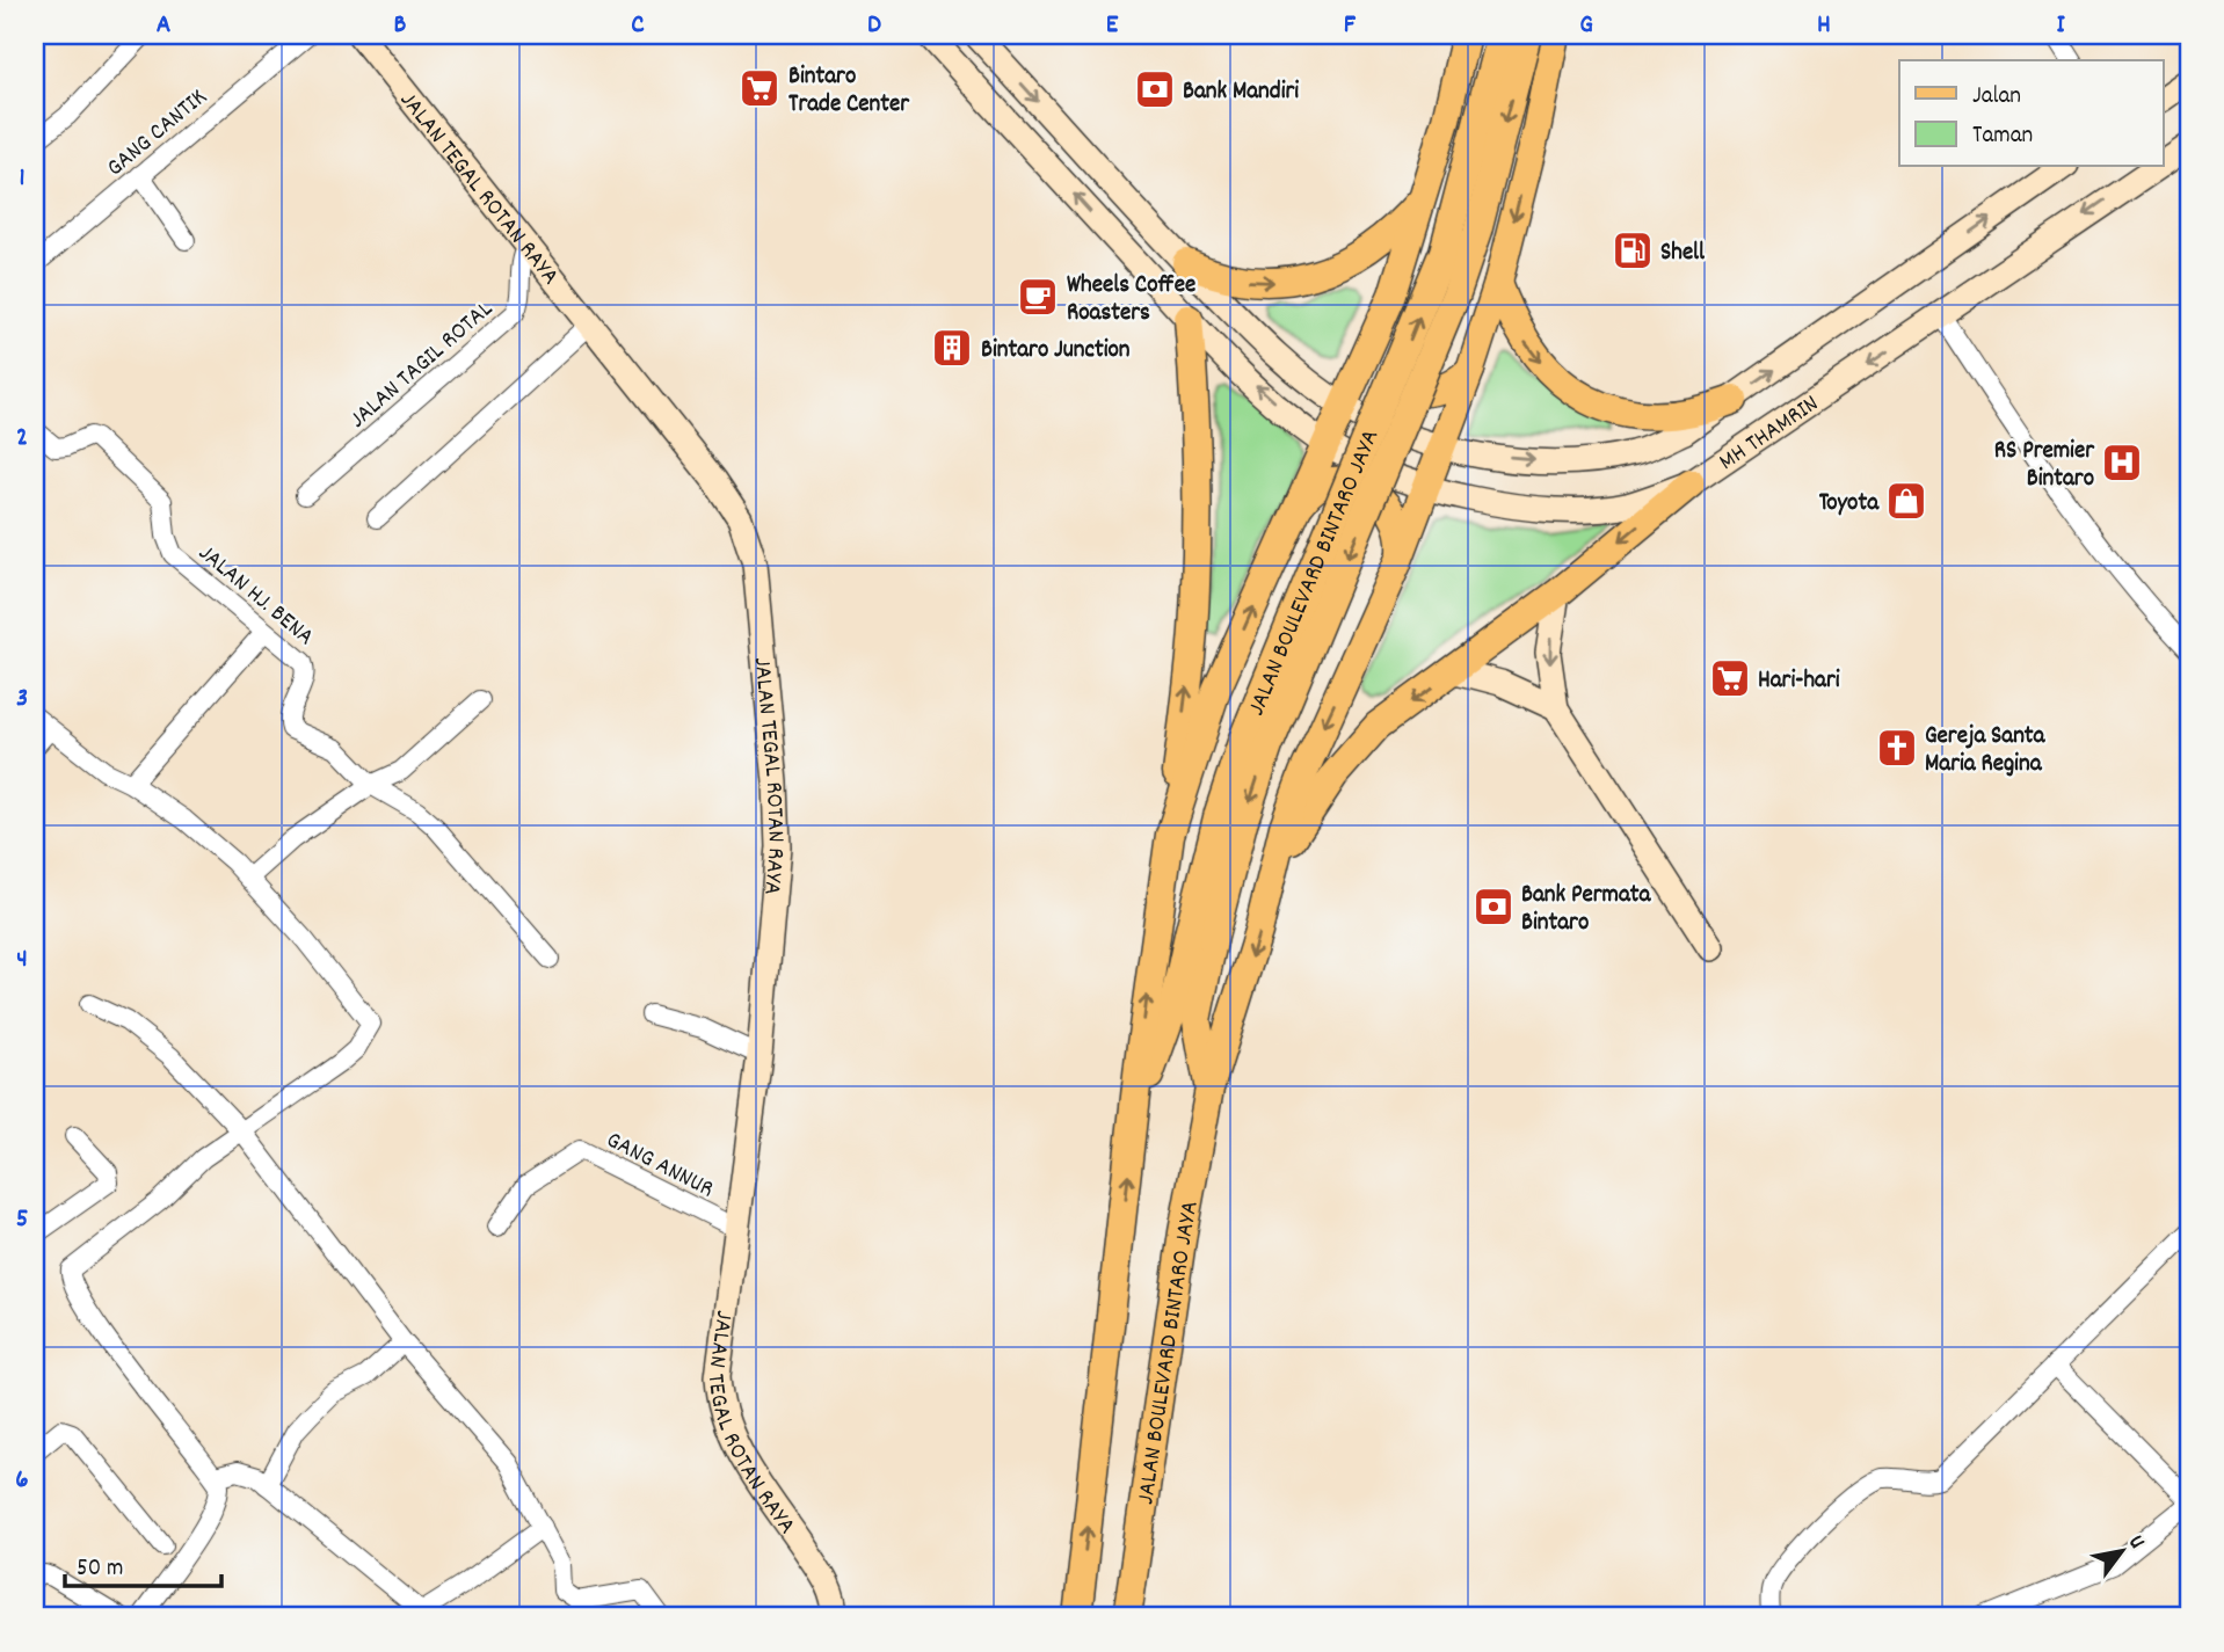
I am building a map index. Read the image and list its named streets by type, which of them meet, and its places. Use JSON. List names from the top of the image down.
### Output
{
  "streets": {
    "main road": ["JALAN TEGAL ROTAN RAYA", "MH THAMRIN", "JALAN BOULEVARD BINTARO JAYA"],
    "street": [
      "GANG CANTIK",
      "JALAN TAGIL ROTAL",
      "JALAN HJ. BENA",
      "GANG ANNUR"
    ]
  },
  "crossings": [
    ["JALAN TEGAL ROTAN RAYA", "JALAN TAGIL ROTAL"],
    ["JALAN TEGAL ROTAN RAYA", "GANG ANNUR"],
    ["MH THAMRIN", "JALAN BOULEVARD BINTARO JAYA"]
  ],
  "places": {
    "supermarket": ["Bintaro Trade Center", "Hari-hari"],
    "bank": ["Bank Mandiri", "Bank Permata Bintaro"],
    "fuel station": ["Shell"],
    "cafe": ["Wheels Coffee Roasters"],
    "building": ["Bintaro Junction"],
    "hospital": ["RS Premier Bintaro"],
    "shop": ["Toyota"],
    "church": ["Gereja Santa Maria Regina"]
  },
  "legend": ["Jalan", "Taman"],
  "scale_bar": "50 m",
  "north": "top right",
  "grid": {
    "columns": [
      "A",
      "B",
      "C",
      "D",
      "E",
      "F",
      "G",
      "H",
      "I"
    ],
    "rows": [
      "1",
      "2",
      "3",
      "4",
      "5",
      "6"
    ]
  }
}
